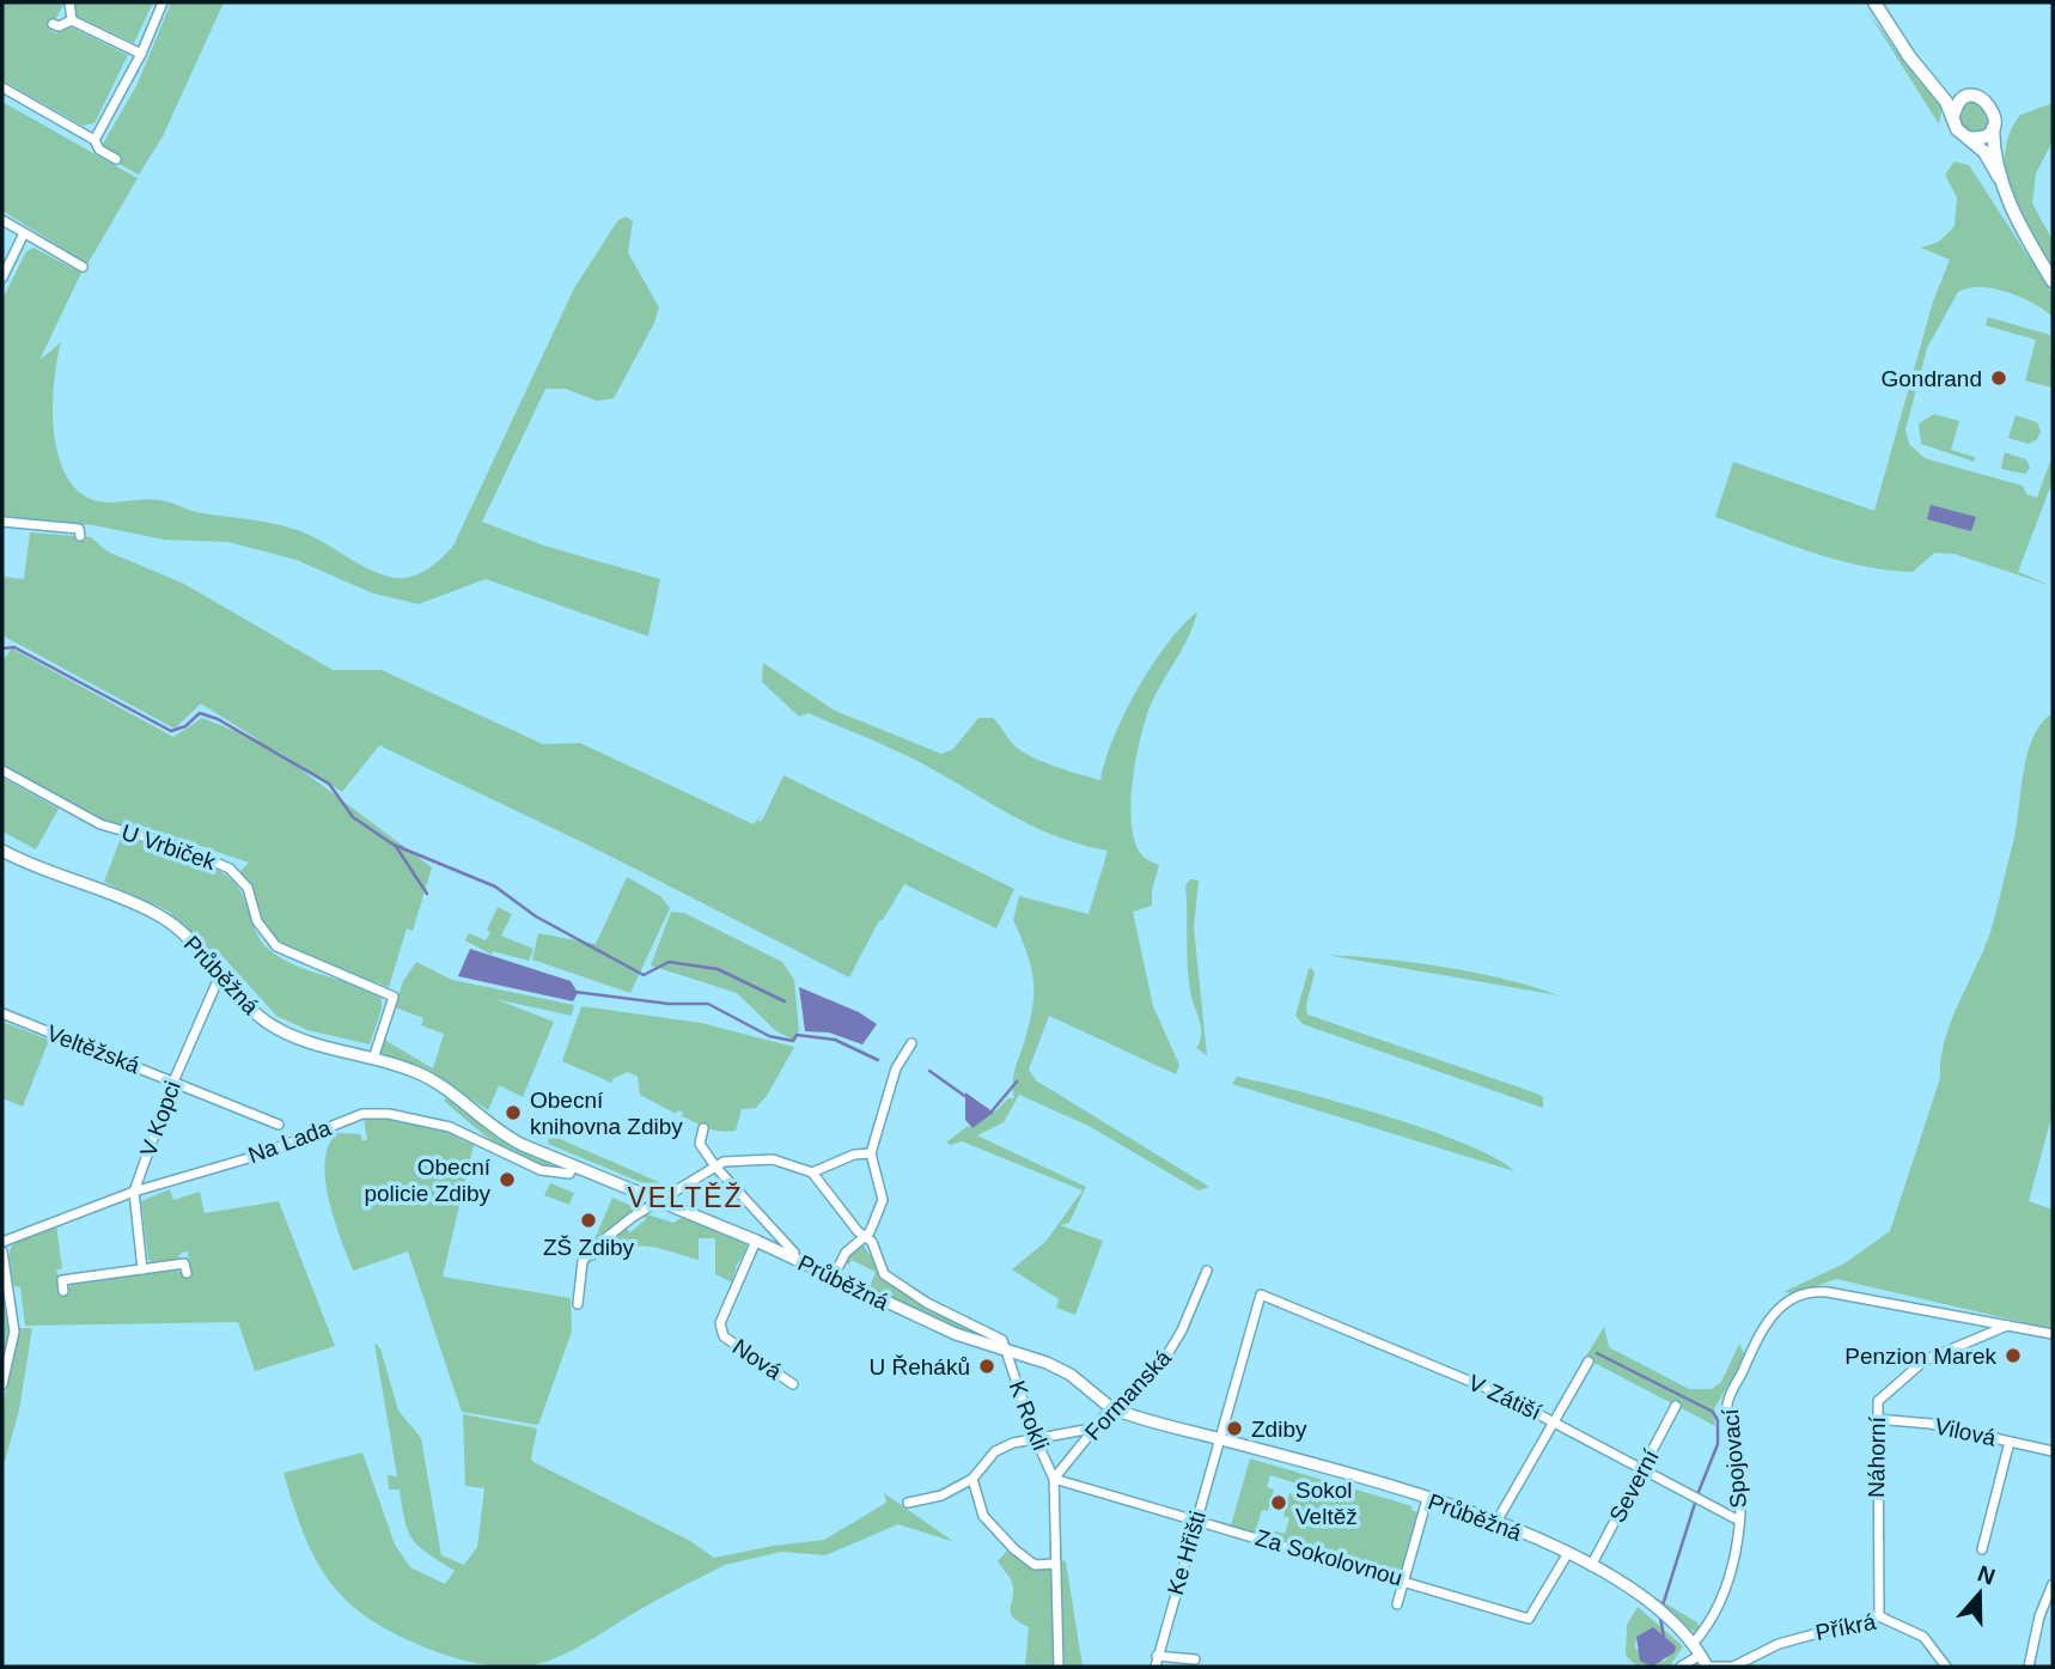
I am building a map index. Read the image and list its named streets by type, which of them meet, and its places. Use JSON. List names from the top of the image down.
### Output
{
  "streets": {
    "street": [
      "U Vrbiček",
      "Průběžná",
      "Veltěžská",
      "V Kopci",
      "Na Lada",
      "Nová",
      "Formanská",
      "V Zátiší",
      "K Rokli",
      "Vilová",
      "Náhorní",
      "Spojovací",
      "Severní",
      "Ke Hřišti",
      "Za Sokolovnou",
      "Příkrá"
    ]
  },
  "crossings": [
    ["U Vrbiček", "Průběžná"],
    ["Průběžná", "V Kopci"],
    ["Průběžná", "Na Lada"],
    ["Průběžná", "Nová"],
    ["Průběžná", "Formanská"],
    ["Průběžná", "K Rokli"],
    ["Průběžná", "Spojovací"],
    ["Průběžná", "Severní"],
    ["Průběžná", "Ke Hřišti"],
    ["Průběžná", "Za Sokolovnou"],
    ["Veltěžská", "V Kopci"],
    ["V Kopci", "Na Lada"],
    ["Formanská", "K Rokli"],
    ["Formanská", "Za Sokolovnou"],
    ["V Zátiší", "Spojovací"],
    ["V Zátiší", "Severní"],
    ["V Zátiší", "Ke Hřišti"],
    ["K Rokli", "Za Sokolovnou"],
    ["Vilová", "Náhorní"],
    ["Náhorní", "Spojovací"],
    ["Náhorní", "Příkrá"],
    ["Ke Hřišti", "Za Sokolovnou"]
  ],
  "districts": ["VELTĚŽ"],
  "places": [
    "Gondrand",
    "Obecní knihovna Zdiby",
    "Obecní policie Zdiby",
    "ZŠ Zdiby",
    "Penzion Marek",
    "U Řeháků",
    "Zdiby",
    "Sokol Veltěž"
  ],
  "north": "top"
}
